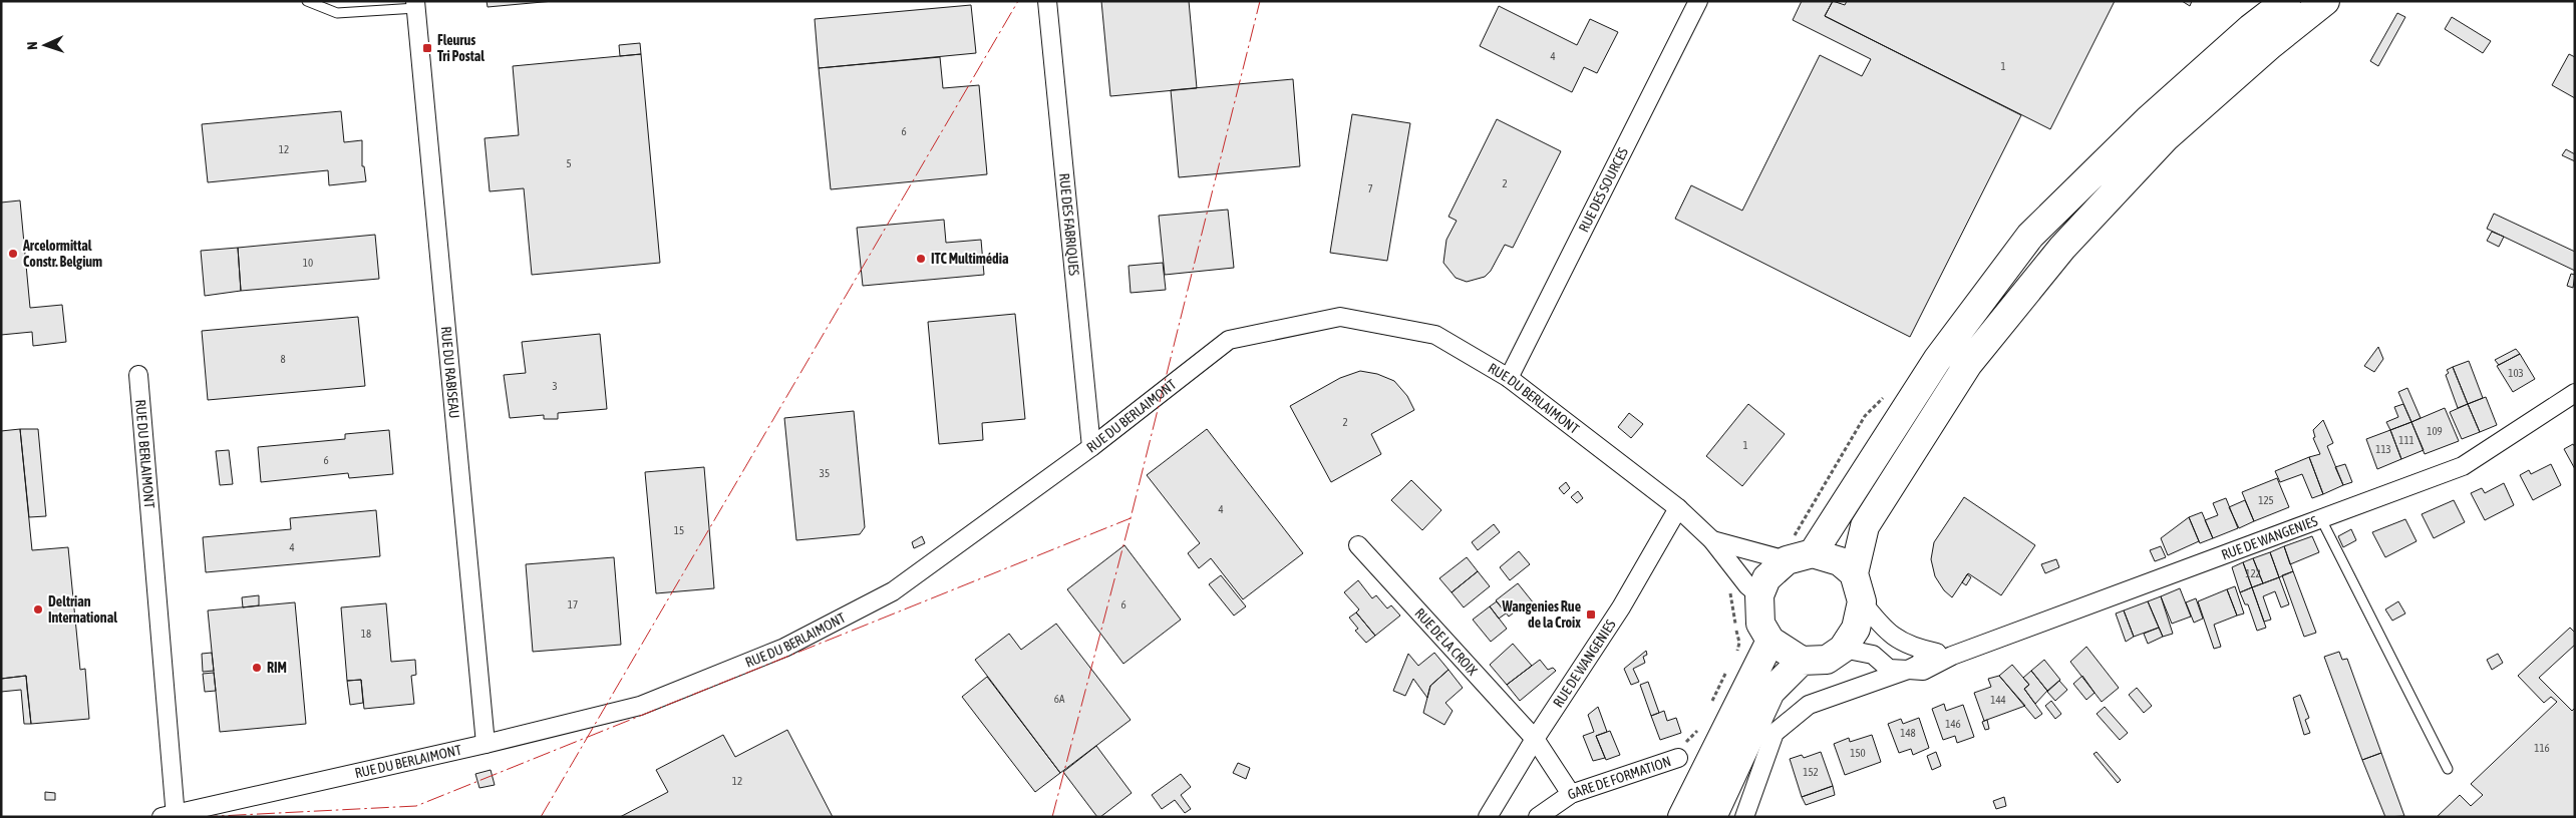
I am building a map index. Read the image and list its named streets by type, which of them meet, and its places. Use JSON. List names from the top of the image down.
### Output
{
  "streets": {
    "street": [
      "RUE DES SOURCES",
      "RUE DES FABRIQUES",
      "RUE DU RABISEAU",
      "RUE DU BERLAIMONT",
      "RUE DE WANGENIES",
      "RUE DE LA CROIX",
      "GARE DE FORMATION"
    ]
  },
  "crossings": [
    ["RUE DES SOURCES", "RUE DU BERLAIMONT"],
    ["RUE DES FABRIQUES", "RUE DU BERLAIMONT"],
    ["RUE DU RABISEAU", "RUE DU BERLAIMONT"],
    ["RUE DU BERLAIMONT", "RUE DE WANGENIES"],
    ["RUE DE WANGENIES", "RUE DE LA CROIX"],
    ["RUE DE LA CROIX", "GARE DE FORMATION"]
  ],
  "places": {
    "transit": ["Fleurus Tri Postal", "Wangenies Rue de la Croix"],
    "other": [
      "Arcelormittal Constr. Belgium",
      "ITC Multimédia",
      "Deltrian International",
      "RIM"
    ]
  },
  "house_numbers": [
    "4",
    "1",
    "6",
    "12",
    "5",
    "2",
    "7",
    "10",
    "8",
    "103",
    "3",
    "2",
    "109",
    "111",
    "1",
    "113",
    "6",
    "35",
    "125",
    "4",
    "15",
    "4",
    "122",
    "17",
    "6",
    "18",
    "6A",
    "144",
    "146",
    "148",
    "116",
    "150",
    "152",
    "12"
  ],
  "north": "left"
}
